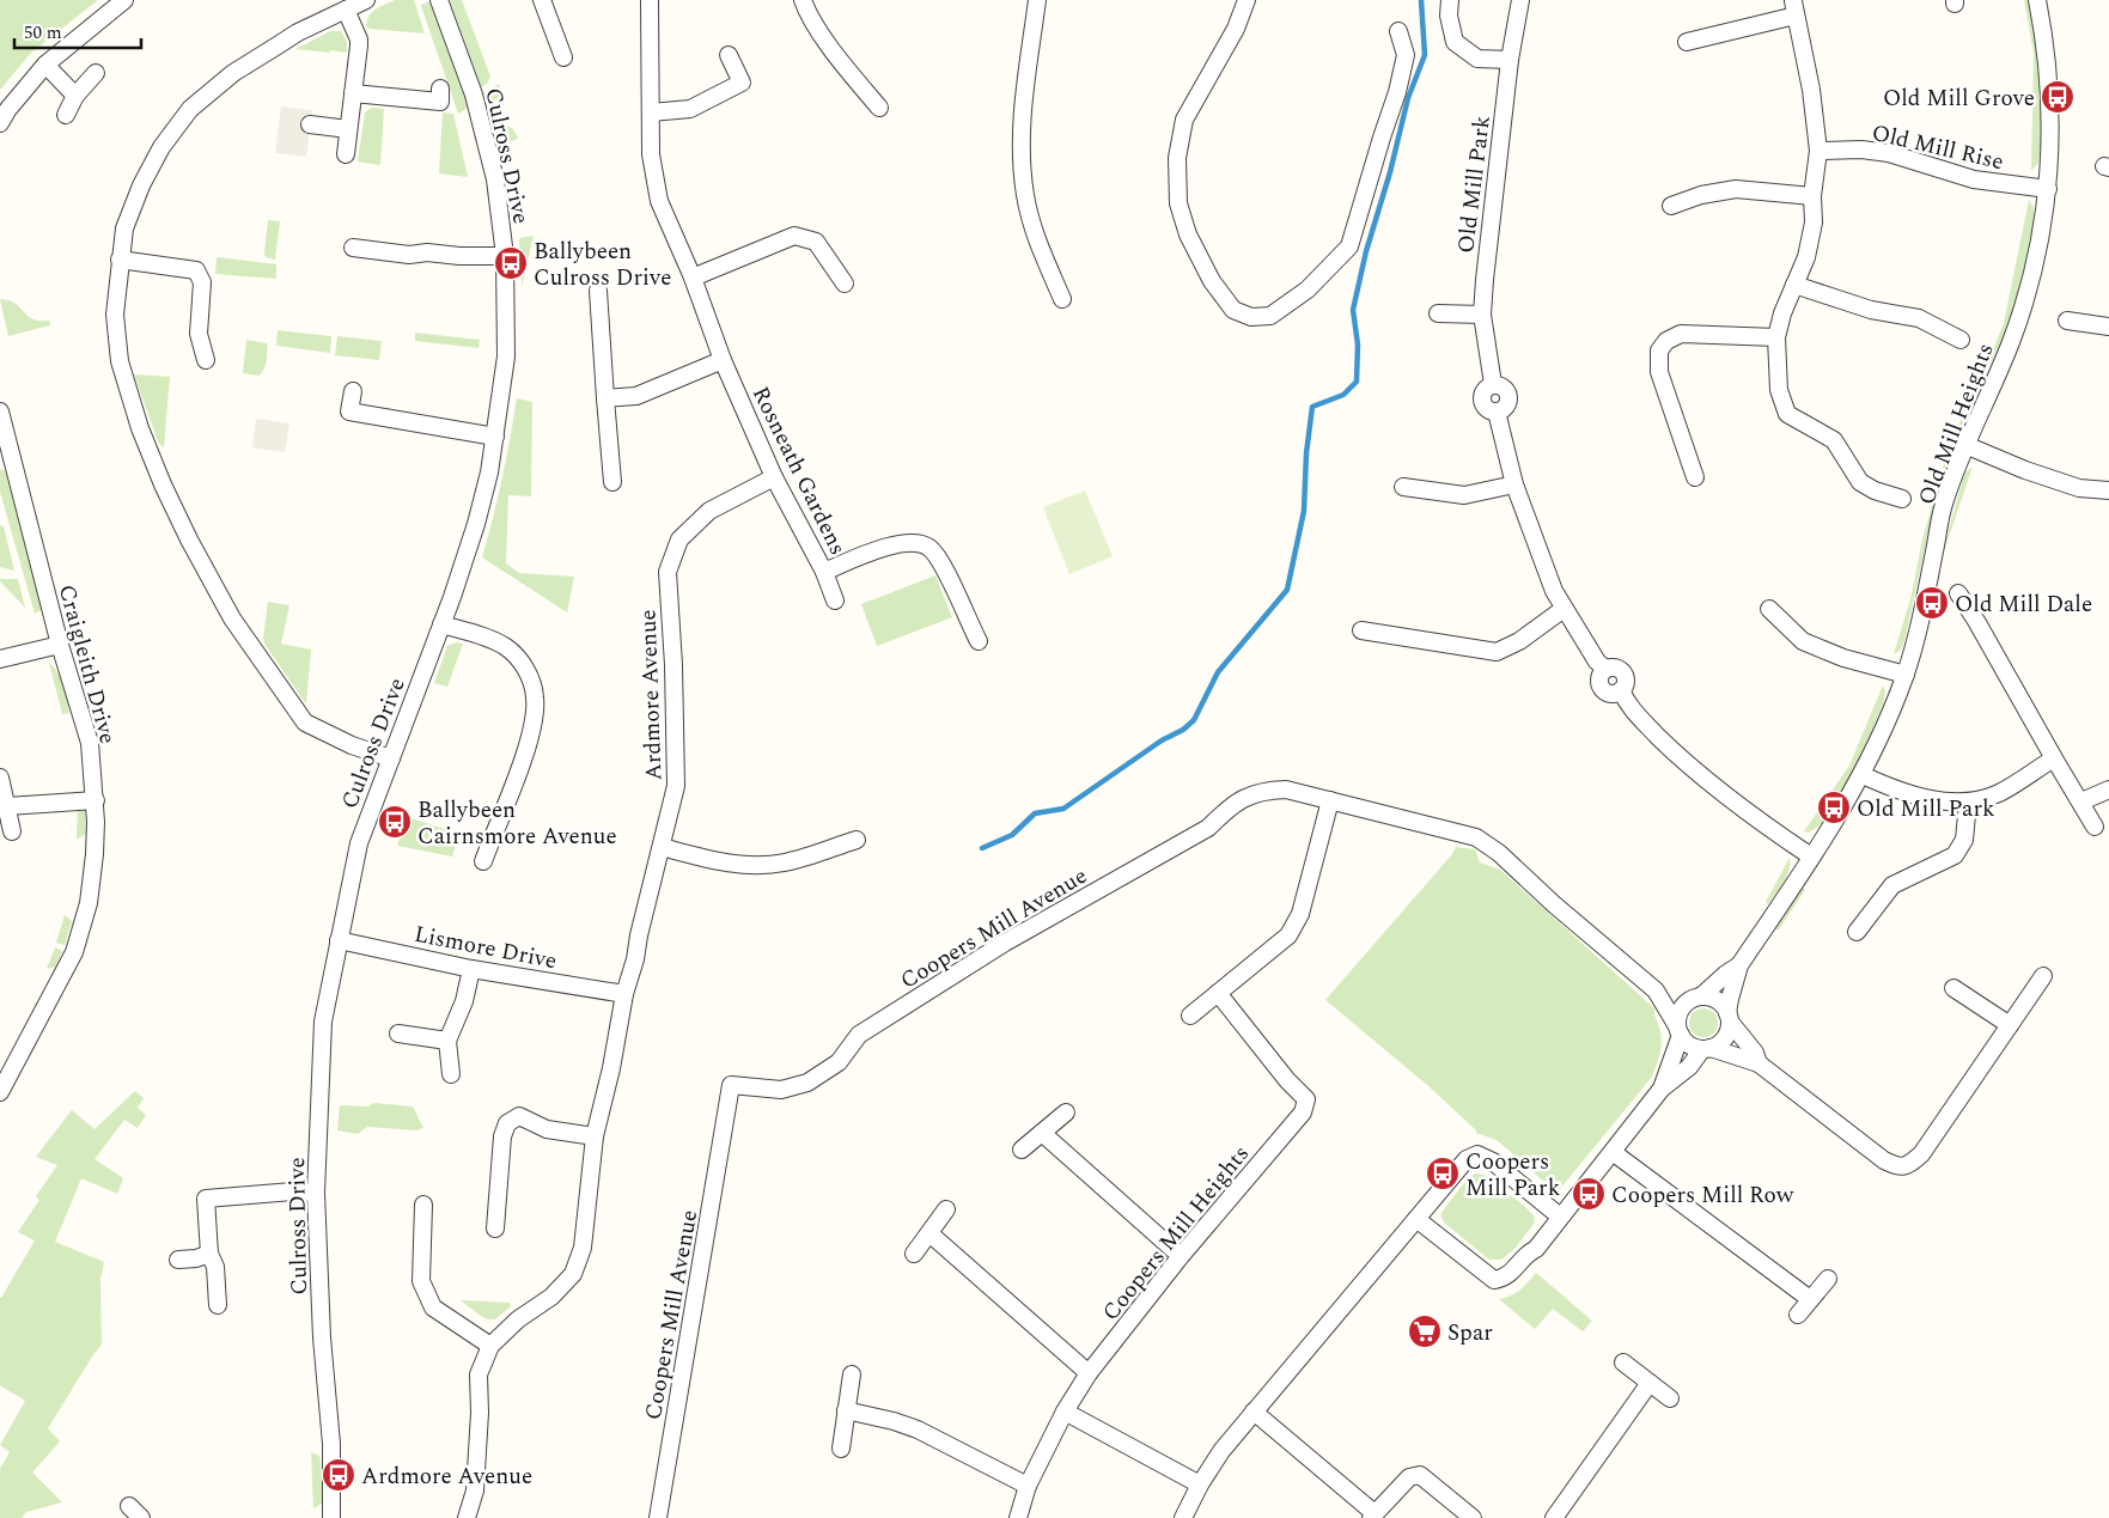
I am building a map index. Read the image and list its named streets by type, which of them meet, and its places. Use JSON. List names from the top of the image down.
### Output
{
  "streets": {
    "street": [
      "Old Mill Rise",
      "Culross Drive",
      "Old Mill Park",
      "Old Mill Heights",
      "Rosneath Gardens",
      "Craigleith Drive",
      "Ardmore Avenue",
      "Coopers Mill Avenue",
      "Lismore Drive",
      "Coopers Mill Heights"
    ]
  },
  "crossings": [
    ["Old Mill Rise", "Old Mill Heights"],
    ["Culross Drive", "Lismore Drive"],
    ["Old Mill Park", "Old Mill Heights"],
    ["Old Mill Heights", "Coopers Mill Avenue"],
    ["Rosneath Gardens", "Ardmore Avenue"],
    ["Ardmore Avenue", "Lismore Drive"]
  ],
  "places": {
    "bus stop": [
      "Old Mill Grove",
      "Ballybeen Culross Drive",
      "Old Mill Dale",
      "Old Mill Park",
      "Ballybeen Cairnsmore Avenue",
      "Coopers Mill Park",
      "Coopers Mill Row",
      "Ardmore Avenue"
    ],
    "supermarket": ["Spar"]
  },
  "scale_bar": "50 m"
}
